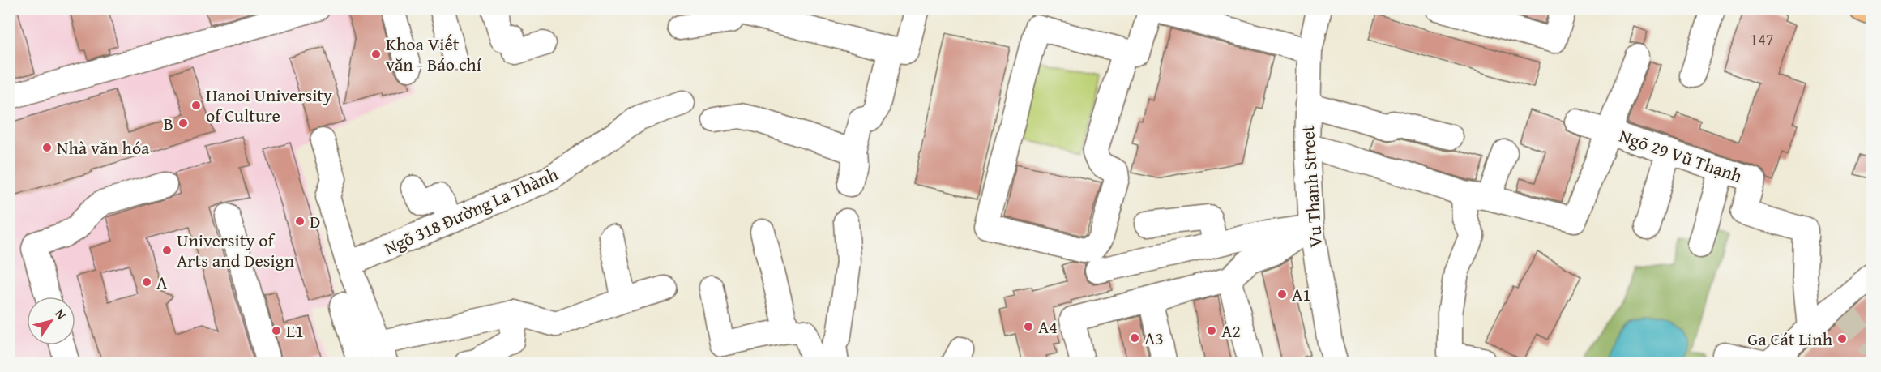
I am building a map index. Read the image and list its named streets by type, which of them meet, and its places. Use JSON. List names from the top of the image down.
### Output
{
  "streets": {
    "street": ["Ngõ 29 Vũ Thạnh", "Vu Thanh Street", "Ngõ 318 Đường La Thành"]
  },
  "places": [
    "Khoa Viết văn - Báo chí",
    "Hanoi University of Culture",
    "B",
    "Nhà văn hóa",
    "D",
    "University of Arts and Design",
    "A",
    "A1",
    "A4",
    "E1",
    "A2",
    "A3",
    "Ga Cát Linh"
  ],
  "house_numbers": ["147"],
  "north": "top right"
}
